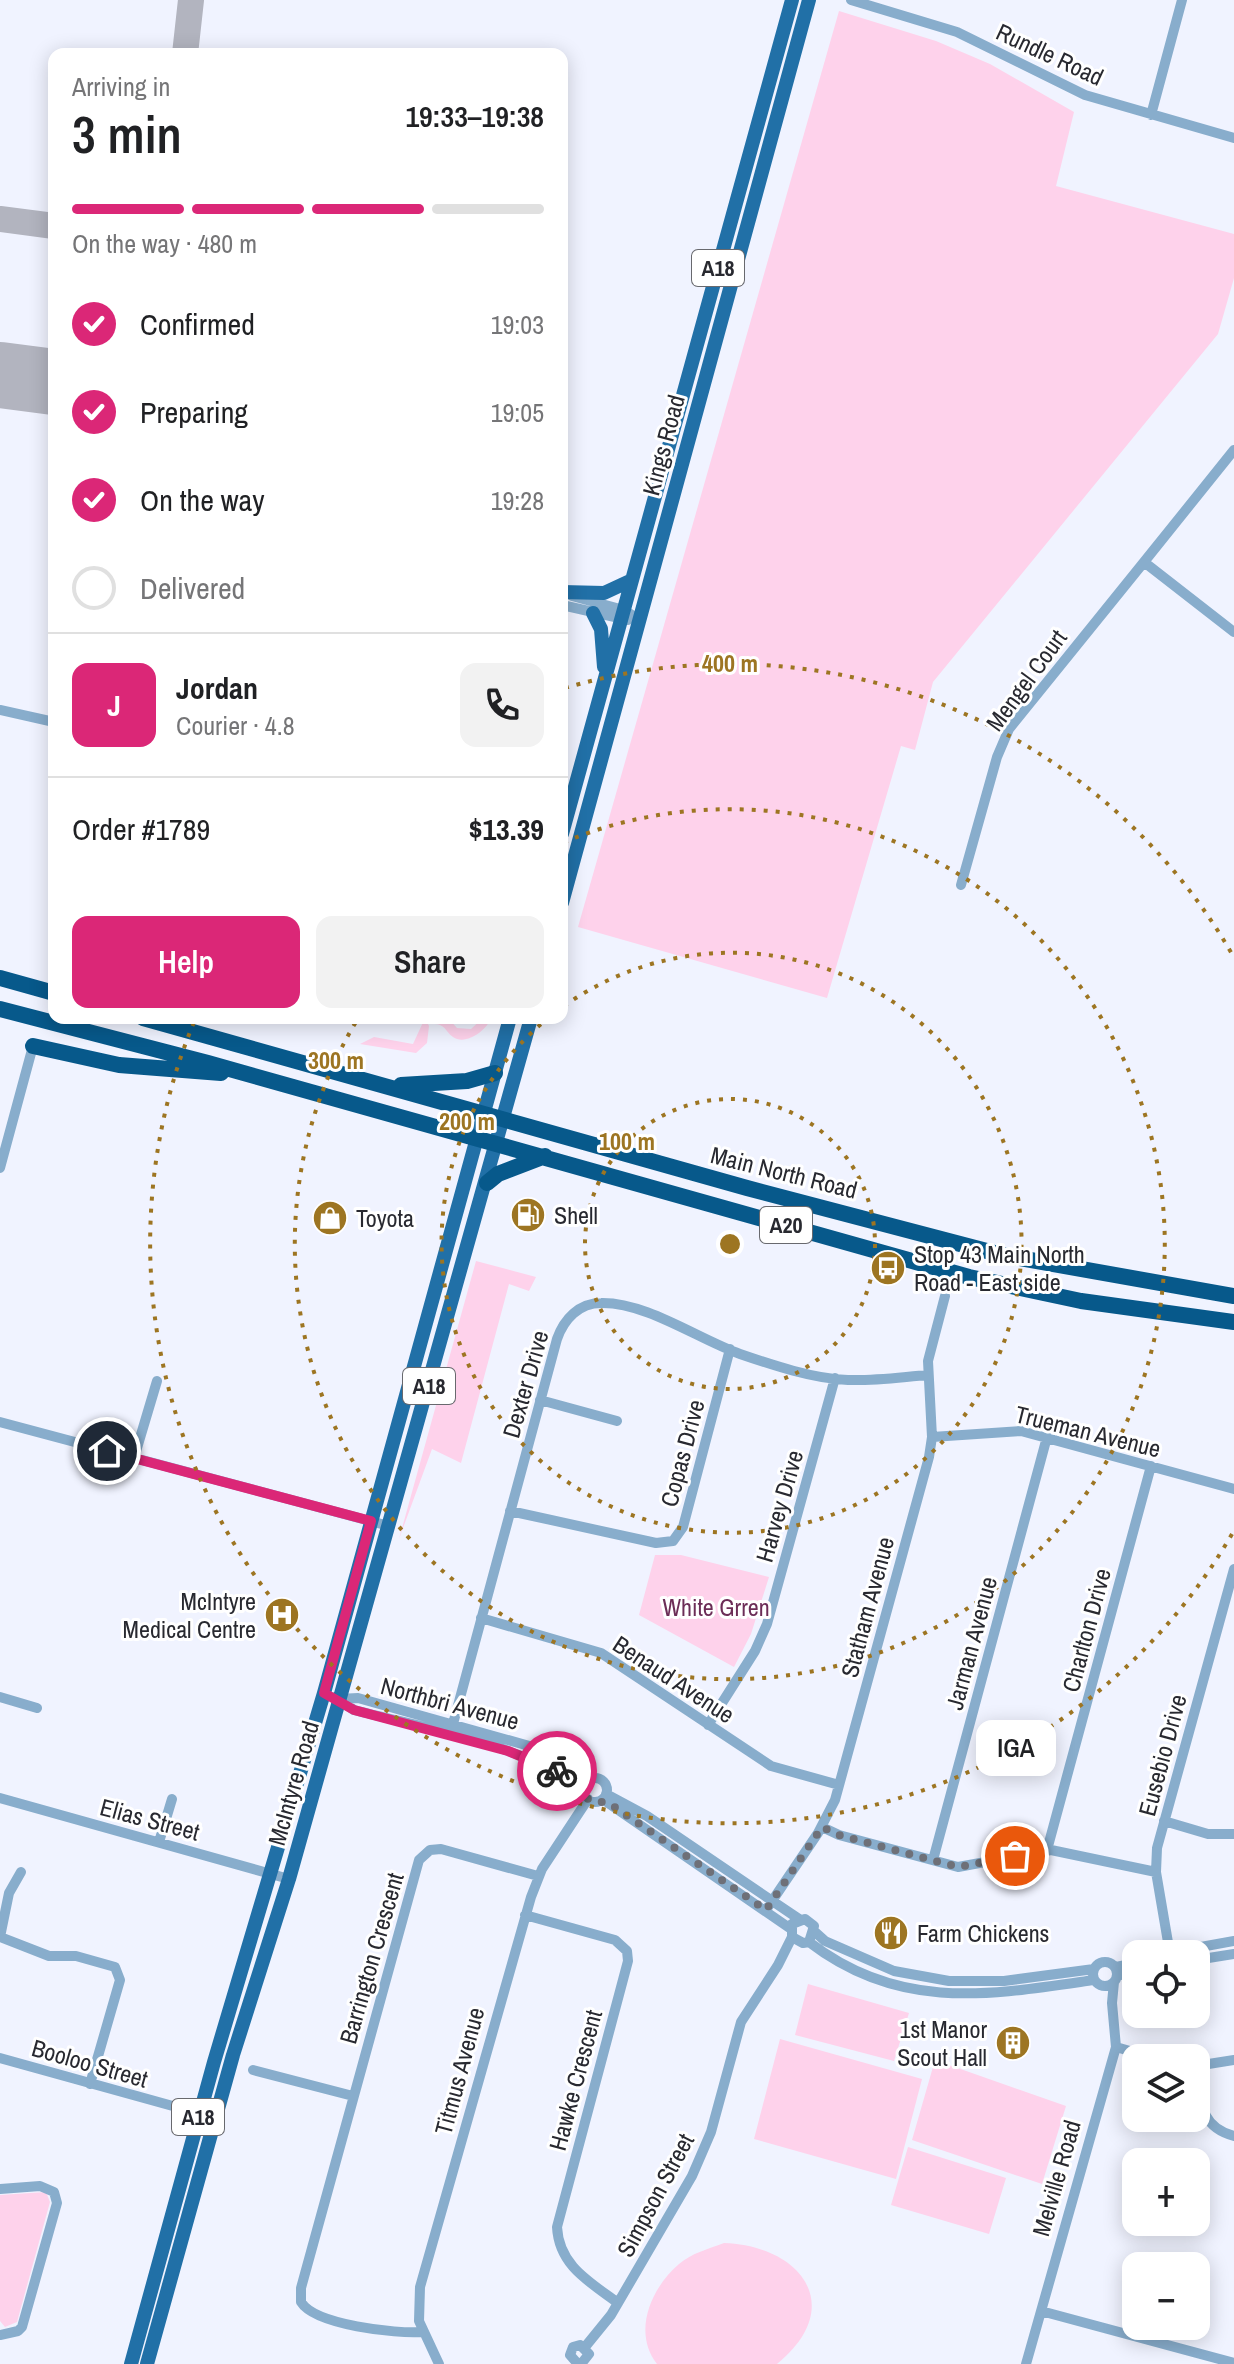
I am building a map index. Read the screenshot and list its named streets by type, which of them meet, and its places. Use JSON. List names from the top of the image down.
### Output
{
  "streets": {
    "highway": ["Main North Road", "A20"],
    "main road": ["A18", "Kings Road", "McIntyre Road"],
    "street": [
      "Rundle Road",
      "Mengel Court",
      "Dexter Drive",
      "Trueman Avenue",
      "Copas Drive",
      "Harvey Drive",
      "Statham Avenue",
      "Charlton Drive",
      "Jarman Avenue",
      "Benaud Avenue",
      "Northbri Avenue",
      "Eusebio Drive",
      "Elias Street",
      "Barrington Crescent",
      "Booloo Street",
      "Titmus Avenue",
      "Hawke Crescent",
      "Melville Road",
      "Simpson Street"
    ]
  },
  "crossings": [
    ["A18", "Main North Road"],
    ["A18", "McIntyre Road"],
    ["Main North Road", "McIntyre Road"],
    ["Dexter Drive", "Copas Drive"],
    ["Dexter Drive", "Harvey Drive"],
    ["Dexter Drive", "Statham Avenue"],
    ["Dexter Drive", "Benaud Avenue"],
    ["Dexter Drive", "Northbri Avenue"],
    ["Trueman Avenue", "Statham Avenue"],
    ["Trueman Avenue", "Charlton Drive"],
    ["Trueman Avenue", "Jarman Avenue"],
    ["Harvey Drive", "Benaud Avenue"],
    ["Statham Avenue", "Benaud Avenue"],
    ["Northbri Avenue", "McIntyre Road"],
    ["McIntyre Road", "Elias Street"],
    ["McIntyre Road", "Booloo Street"],
    ["Barrington Crescent", "Titmus Avenue"],
    ["Titmus Avenue", "Hawke Crescent"],
    ["Hawke Crescent", "Simpson Street"]
  ],
  "parks": ["White Grren"],
  "places": {
    "fuel station": ["Shell"],
    "shop": ["Toyota"],
    "bus stop": ["Stop 43 Main North Road - East side"],
    "hospital": ["McIntyre Medical Centre"],
    "other": ["IGA"],
    "restaurant": ["Farm Chickens"],
    "building": ["1st Manor Scout Hall"]
  },
  "page": {
    "heading": ["3 min", "Arriving in", "19:33–19:38"],
    "panel": [
      "Jordan",
      "Courier · 4.8",
      "Order #1789",
      "$13.39"
    ],
    "bar": "On the way · 480 m",
    "list": [
      ["Confirmed", "19:03"],
      ["Preparing", "19:05"],
      ["On the way", "19:28"],
      "Delivered"
    ],
    "round": "J",
    "buttons": ["Help", "Share"],
    "bubble": "IGA",
    "map_buttons": ["+", "−"]
  },
  "rings": [
    "400 m",
    "300 m",
    "200 m",
    "100 m"
  ]
}
